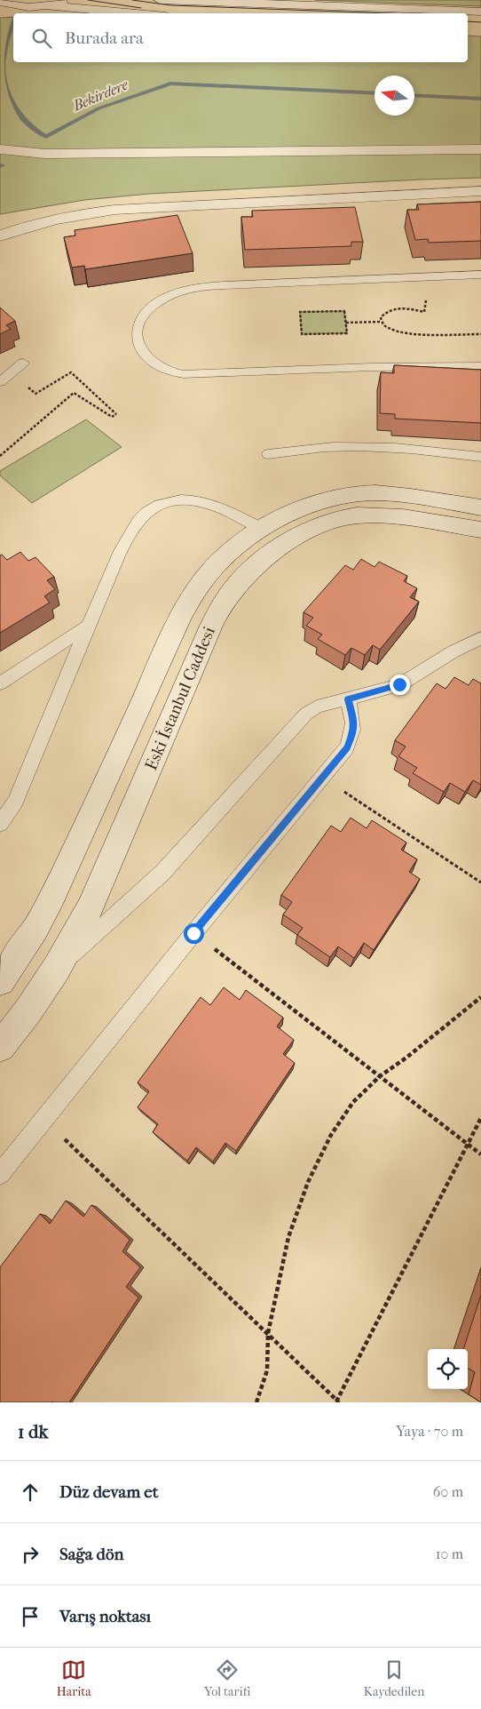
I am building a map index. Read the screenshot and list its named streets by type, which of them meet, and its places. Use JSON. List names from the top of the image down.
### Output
{
  "streets": {
    "main road": ["Eski İstanbul Caddesi"]
  },
  "water": ["Bekirdere"],
  "north": "left",
  "page": {
    "search": "Burada ara",
    "heading": ["1 dk", "Yaya · 70 m"],
    "list": [
      ["Düz devam et", "60 m"],
      ["Sağa dön", "10 m"],
      "Varış noktası"
    ],
    "nav": ["Harita", "Yol tarifi", "Kaydedilen"]
  }
}
